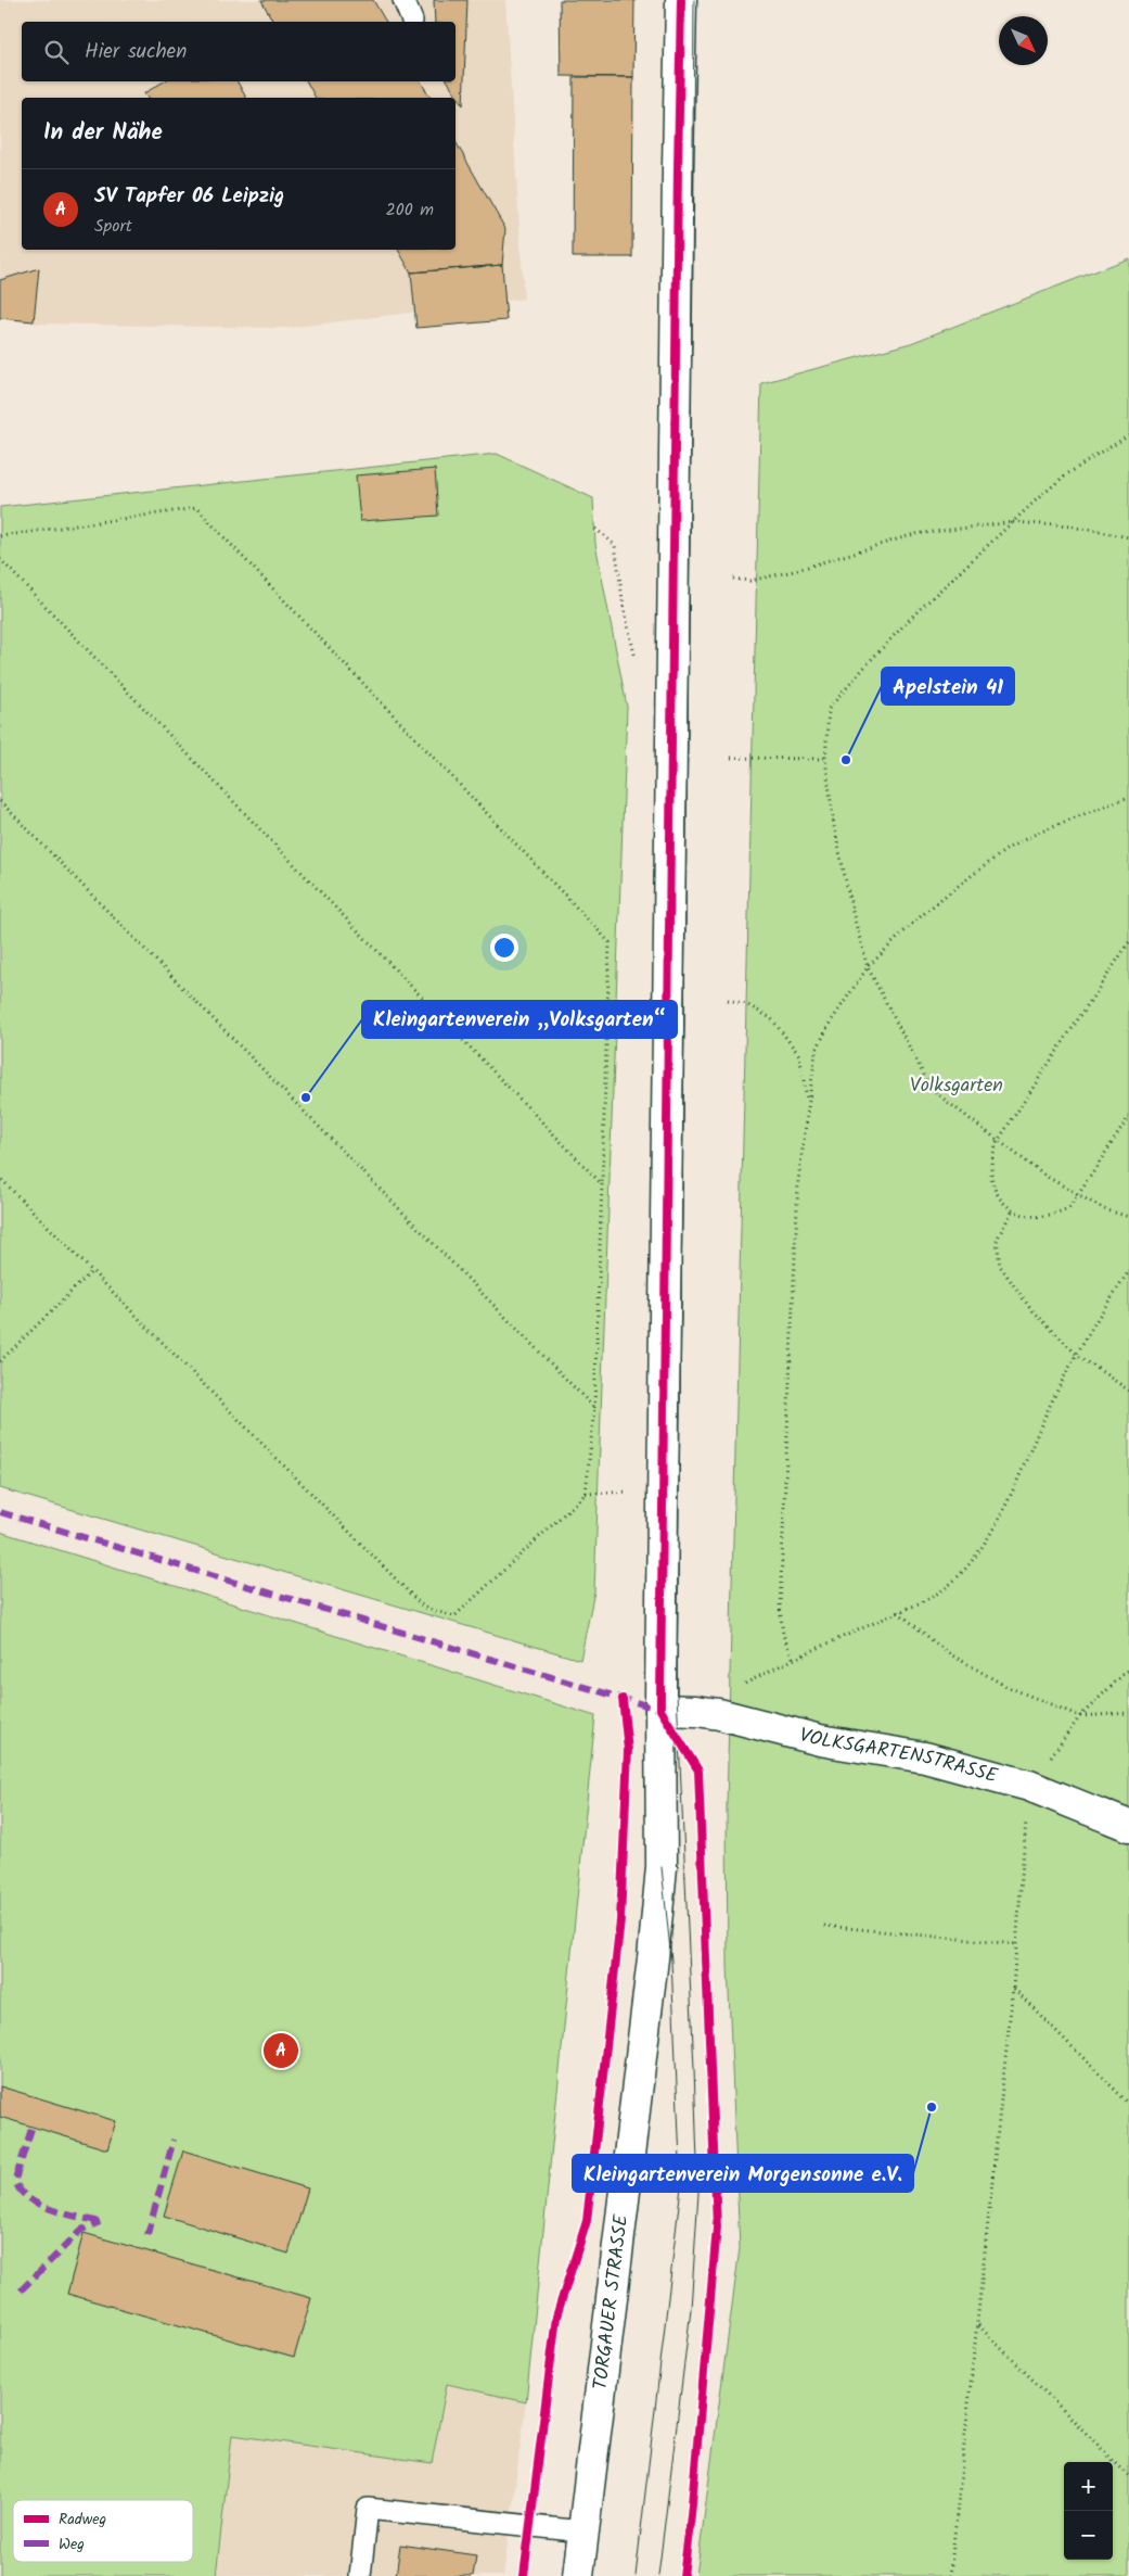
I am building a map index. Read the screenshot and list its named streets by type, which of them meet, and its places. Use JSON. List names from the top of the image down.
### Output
{
  "streets": {
    "main road": ["VOLKSGARTENSTRASSE", "TORGAUER STRASSE"]
  },
  "crossings": [
    ["VOLKSGARTENSTRASSE", "TORGAUER STRASSE"]
  ],
  "parks": ["Volksgarten"],
  "places": ["Apelstein 41", "Kleingartenverein „Volksgarten“", "Kleingartenverein Morgensonne e.V."],
  "legend": ["Radweg", "Weg"],
  "north": "bottom right",
  "page": {
    "search": "Hier suchen",
    "heading": "In der Nähe",
    "list": [
      {
        "mark": "A",
        "name": "SV Tapfer 06 Leipzig",
        "note": "Sport",
        "value": "200 m"
      }
    ],
    "pins": "A",
    "map_buttons": ["+", "−"]
  }
}
